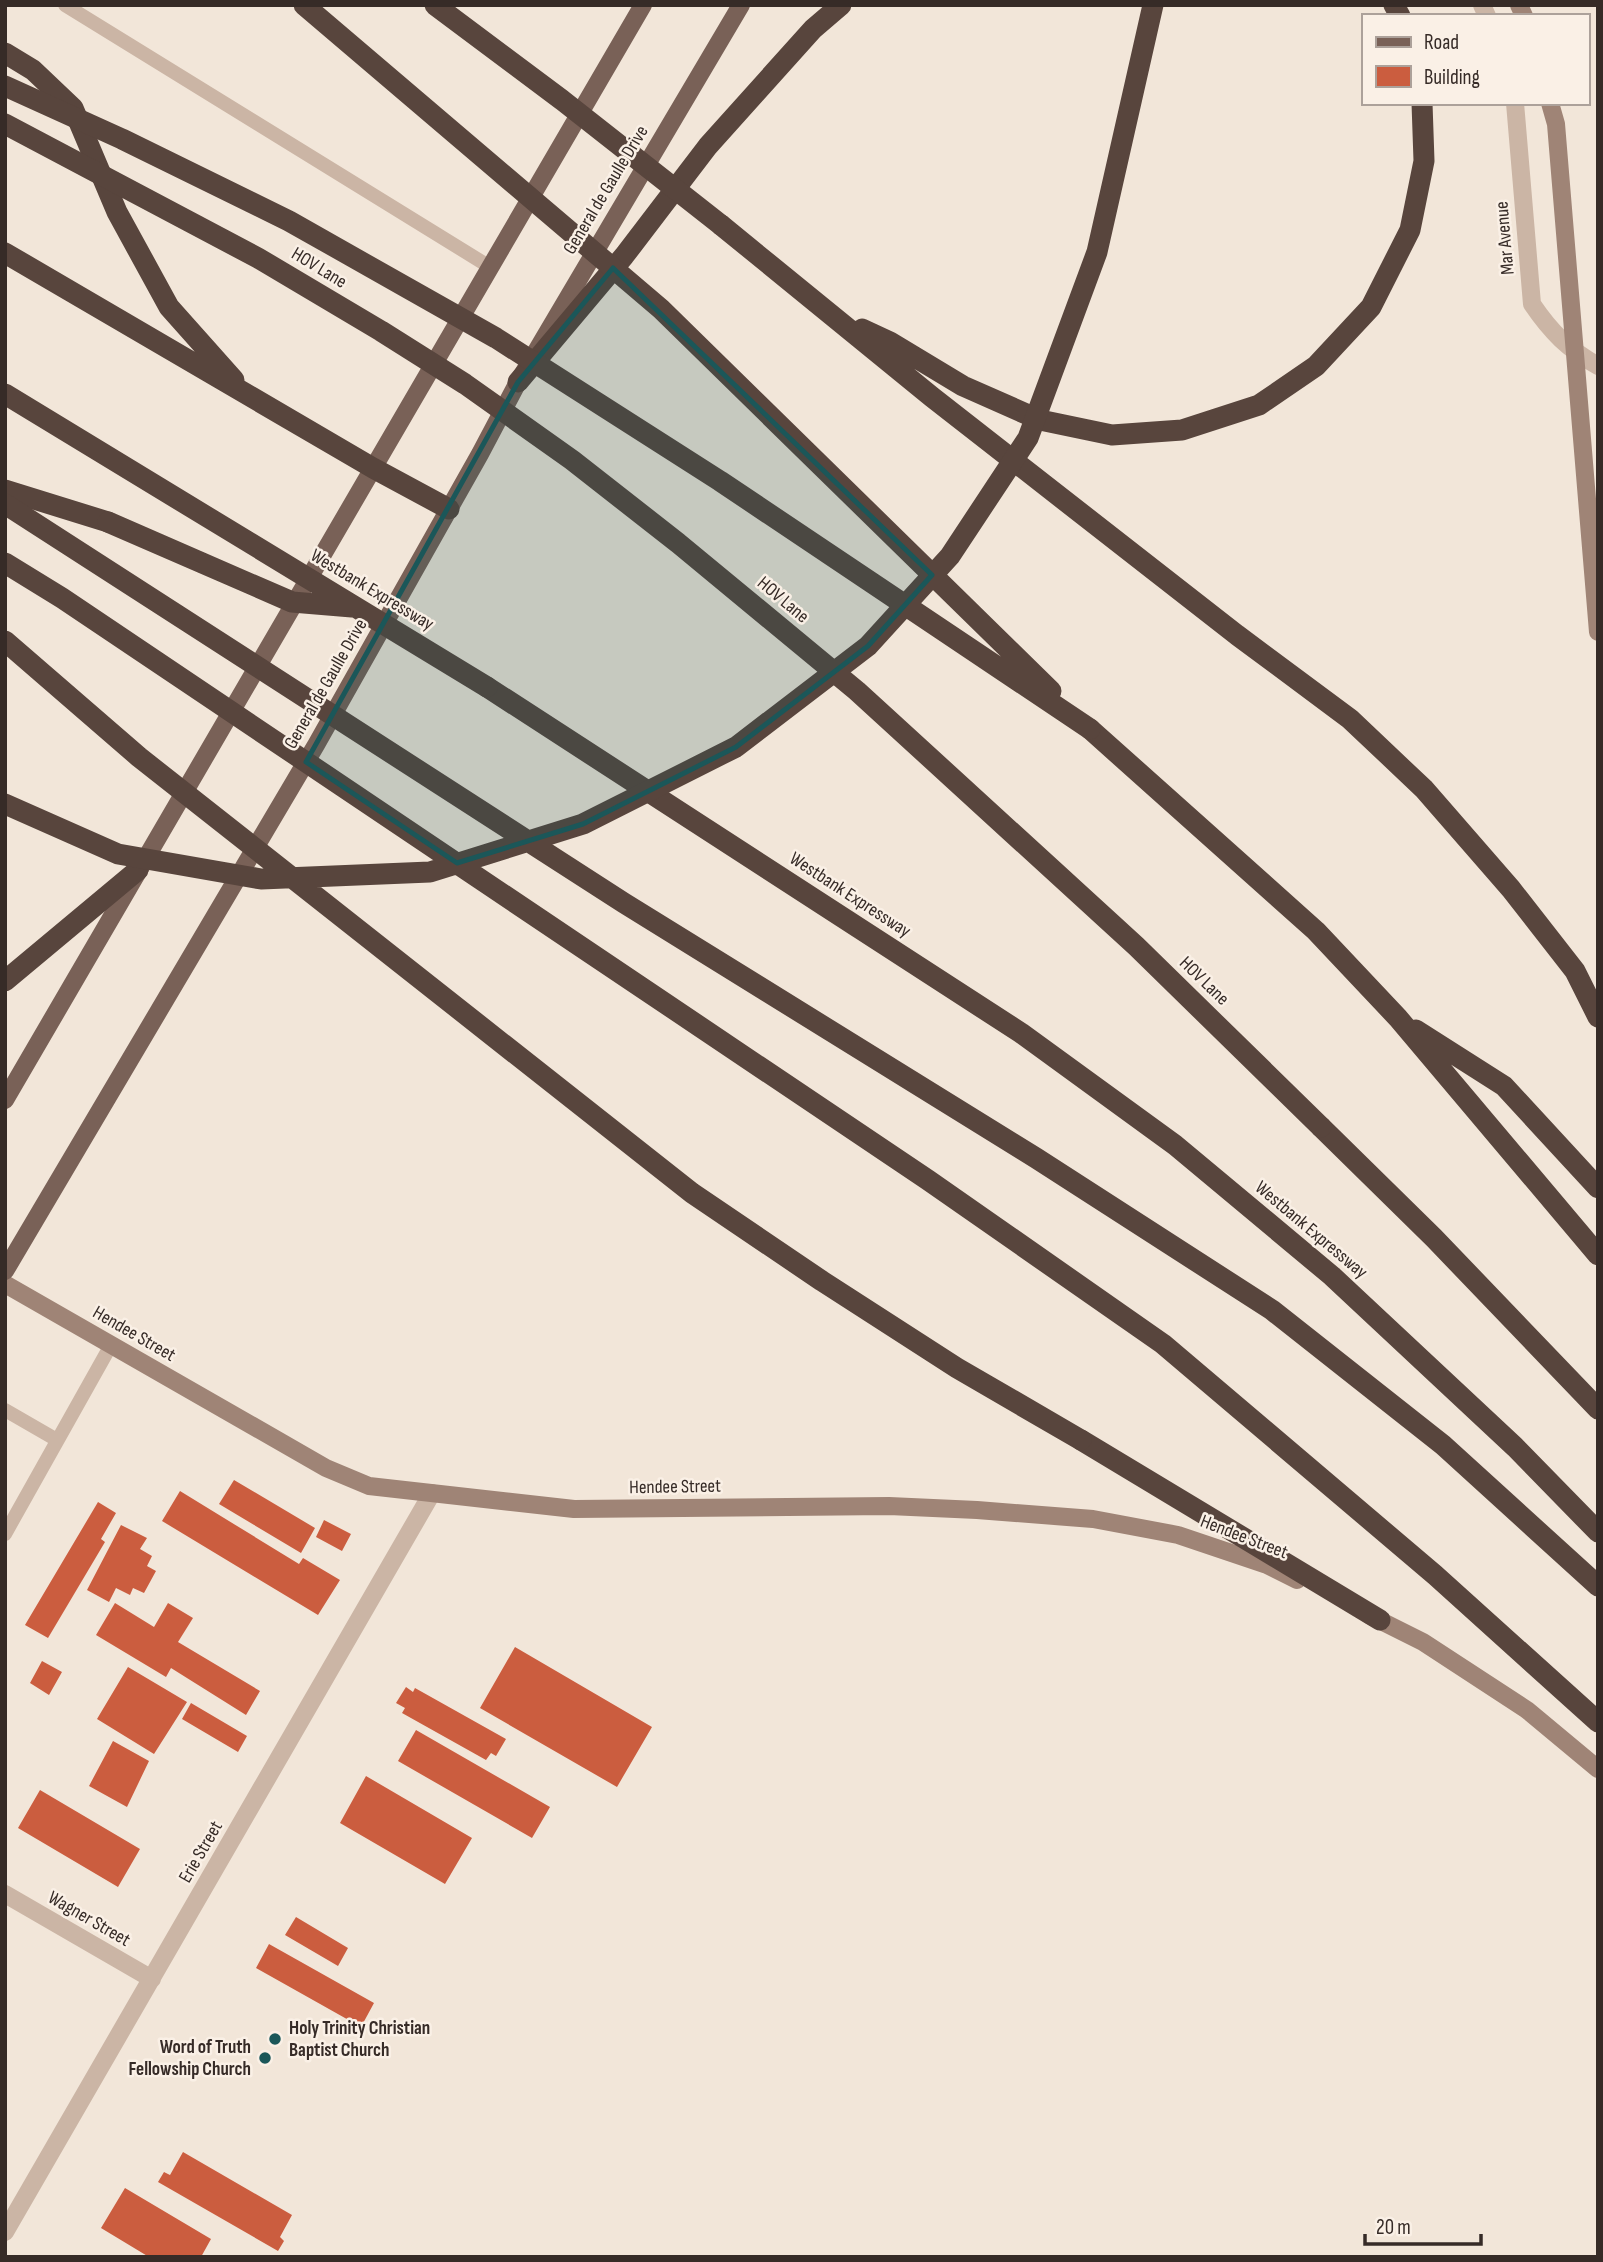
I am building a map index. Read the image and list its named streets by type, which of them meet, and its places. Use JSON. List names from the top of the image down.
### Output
{
  "streets": {
    "highway": ["HOV Lane", "Westbank Expressway"],
    "main road": ["General de Gaulle Drive", "Hendee Street"],
    "street": ["Mar Avenue", "Erie Street", "Wagner Street"]
  },
  "crossings": [
    ["Hendee Street", "Erie Street"],
    ["Erie Street", "Wagner Street"]
  ],
  "places": ["Holy Trinity Christian Baptist Church", "Word of Truth Fellowship Church"],
  "legend": ["Road", "Building"],
  "scale_bar": "20 m"
}
